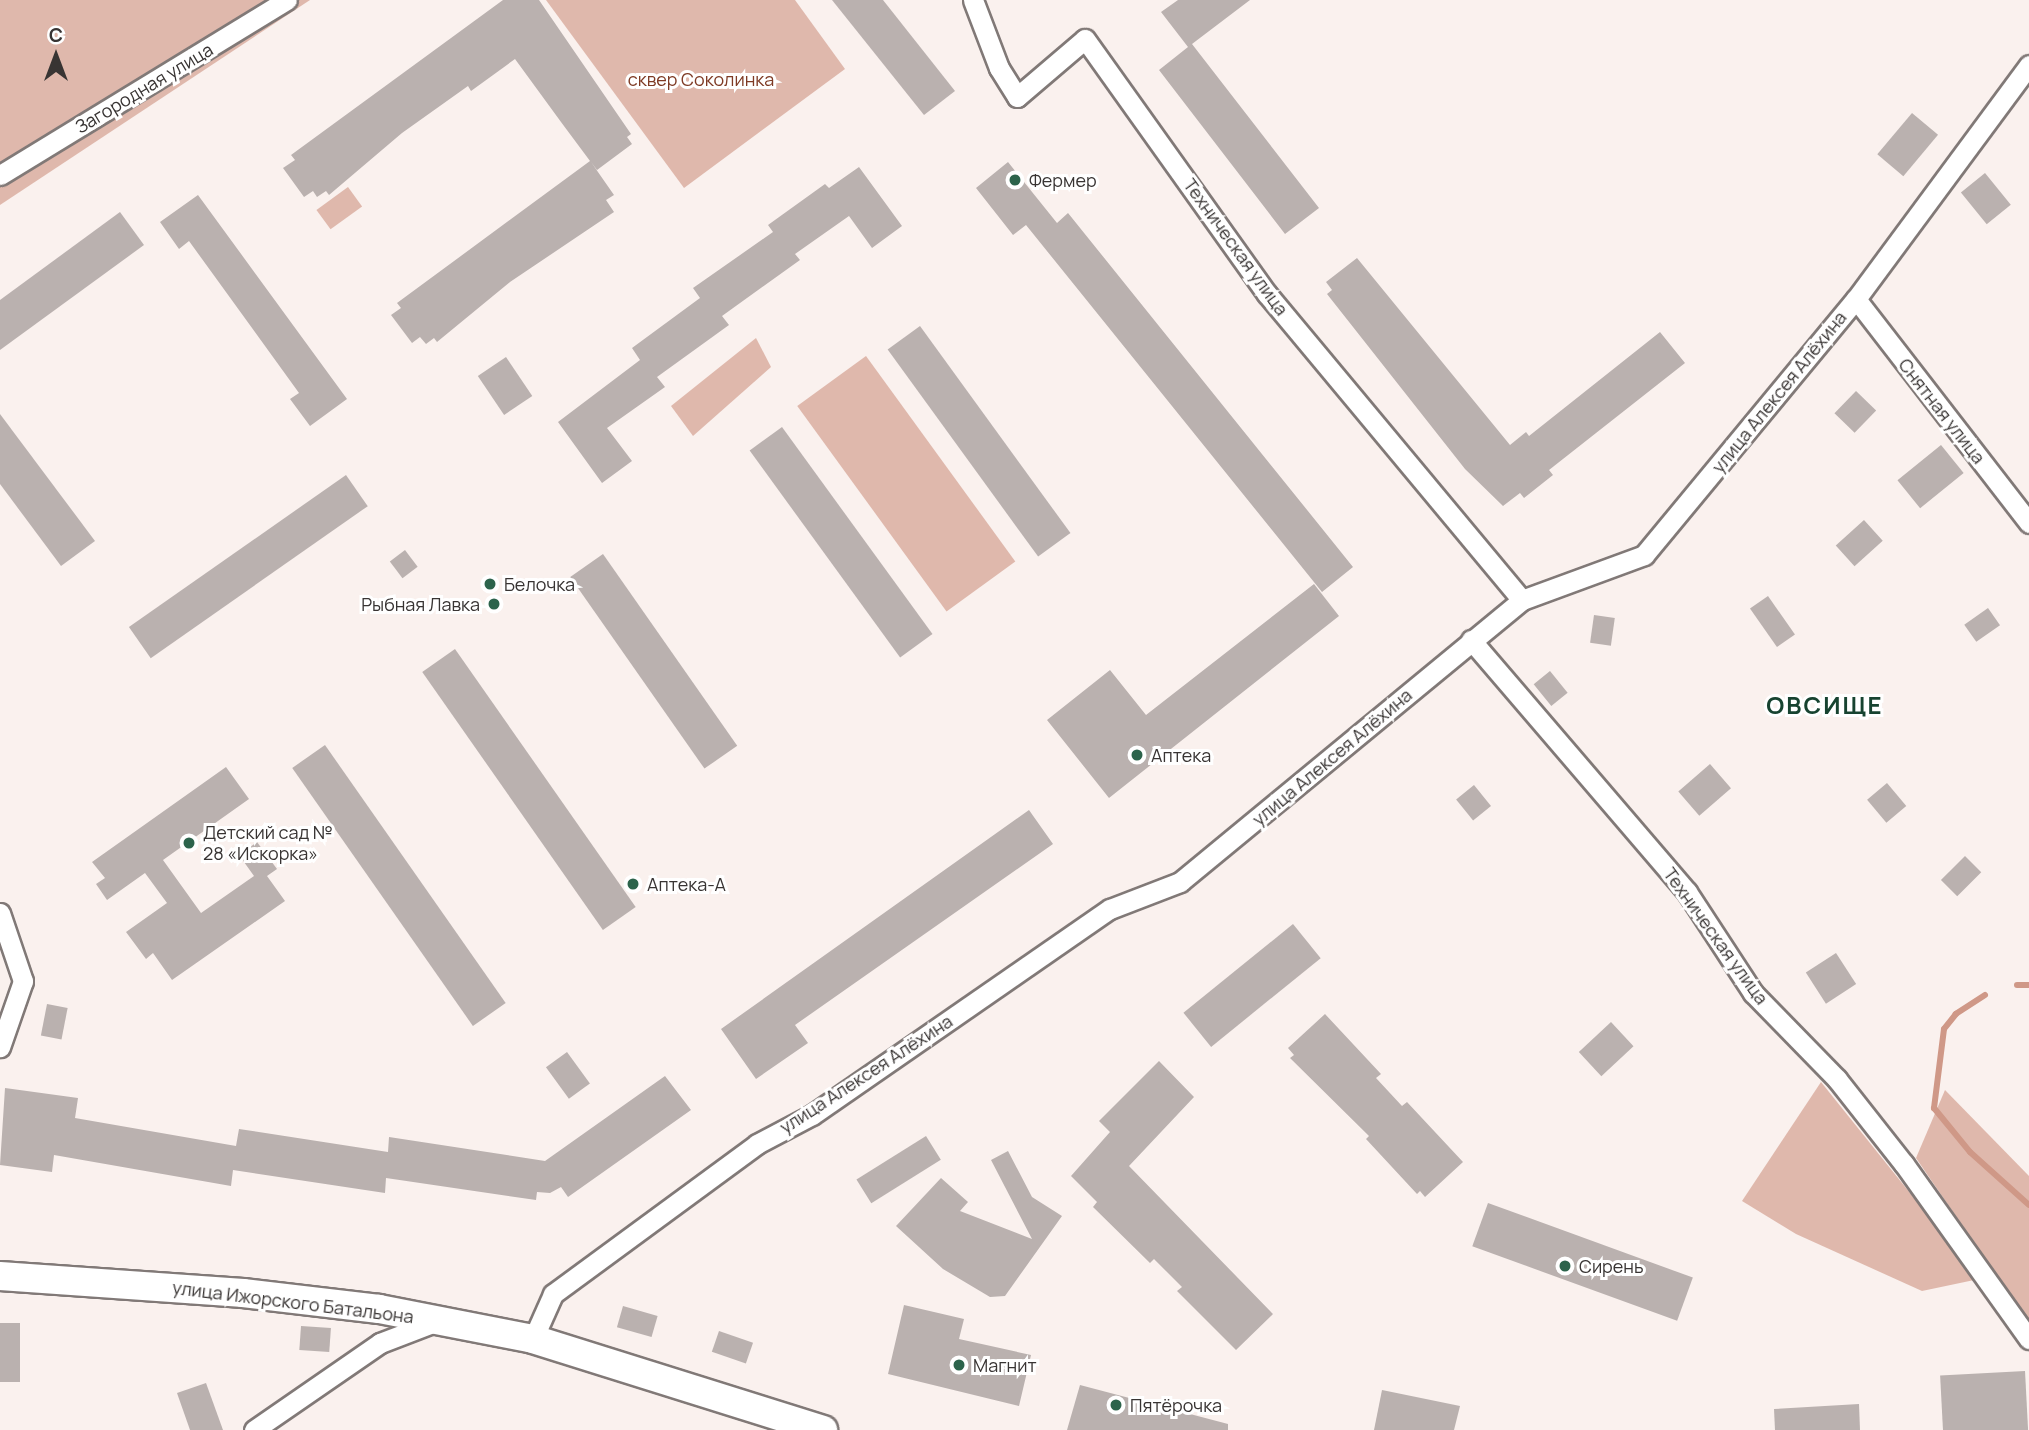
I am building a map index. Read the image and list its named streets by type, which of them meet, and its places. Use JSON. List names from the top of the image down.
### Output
{
  "streets": {
    "street": [
      "Загородная улица",
      "Техническая улица",
      "улица Алексея Алёхина",
      "Снятная улица",
      "улица Ижорского Батальона"
    ]
  },
  "crossings": [
    ["Техническая улица", "улица Алексея Алёхина"],
    ["улица Алексея Алёхина", "Снятная улица"],
    ["улица Алексея Алёхина", "улица Ижорского Батальона"]
  ],
  "districts": ["ОВСИЩЕ"],
  "parks": ["сквер Соколинка"],
  "places": [
    "Фермер",
    "Белочка",
    "Рыбная Лавка",
    "Аптека",
    "Детский сад № 28 «Искорка»",
    "Аптека-А",
    "Сирень",
    "Магнит",
    "Пятёрочка"
  ],
  "north": "top"
}
